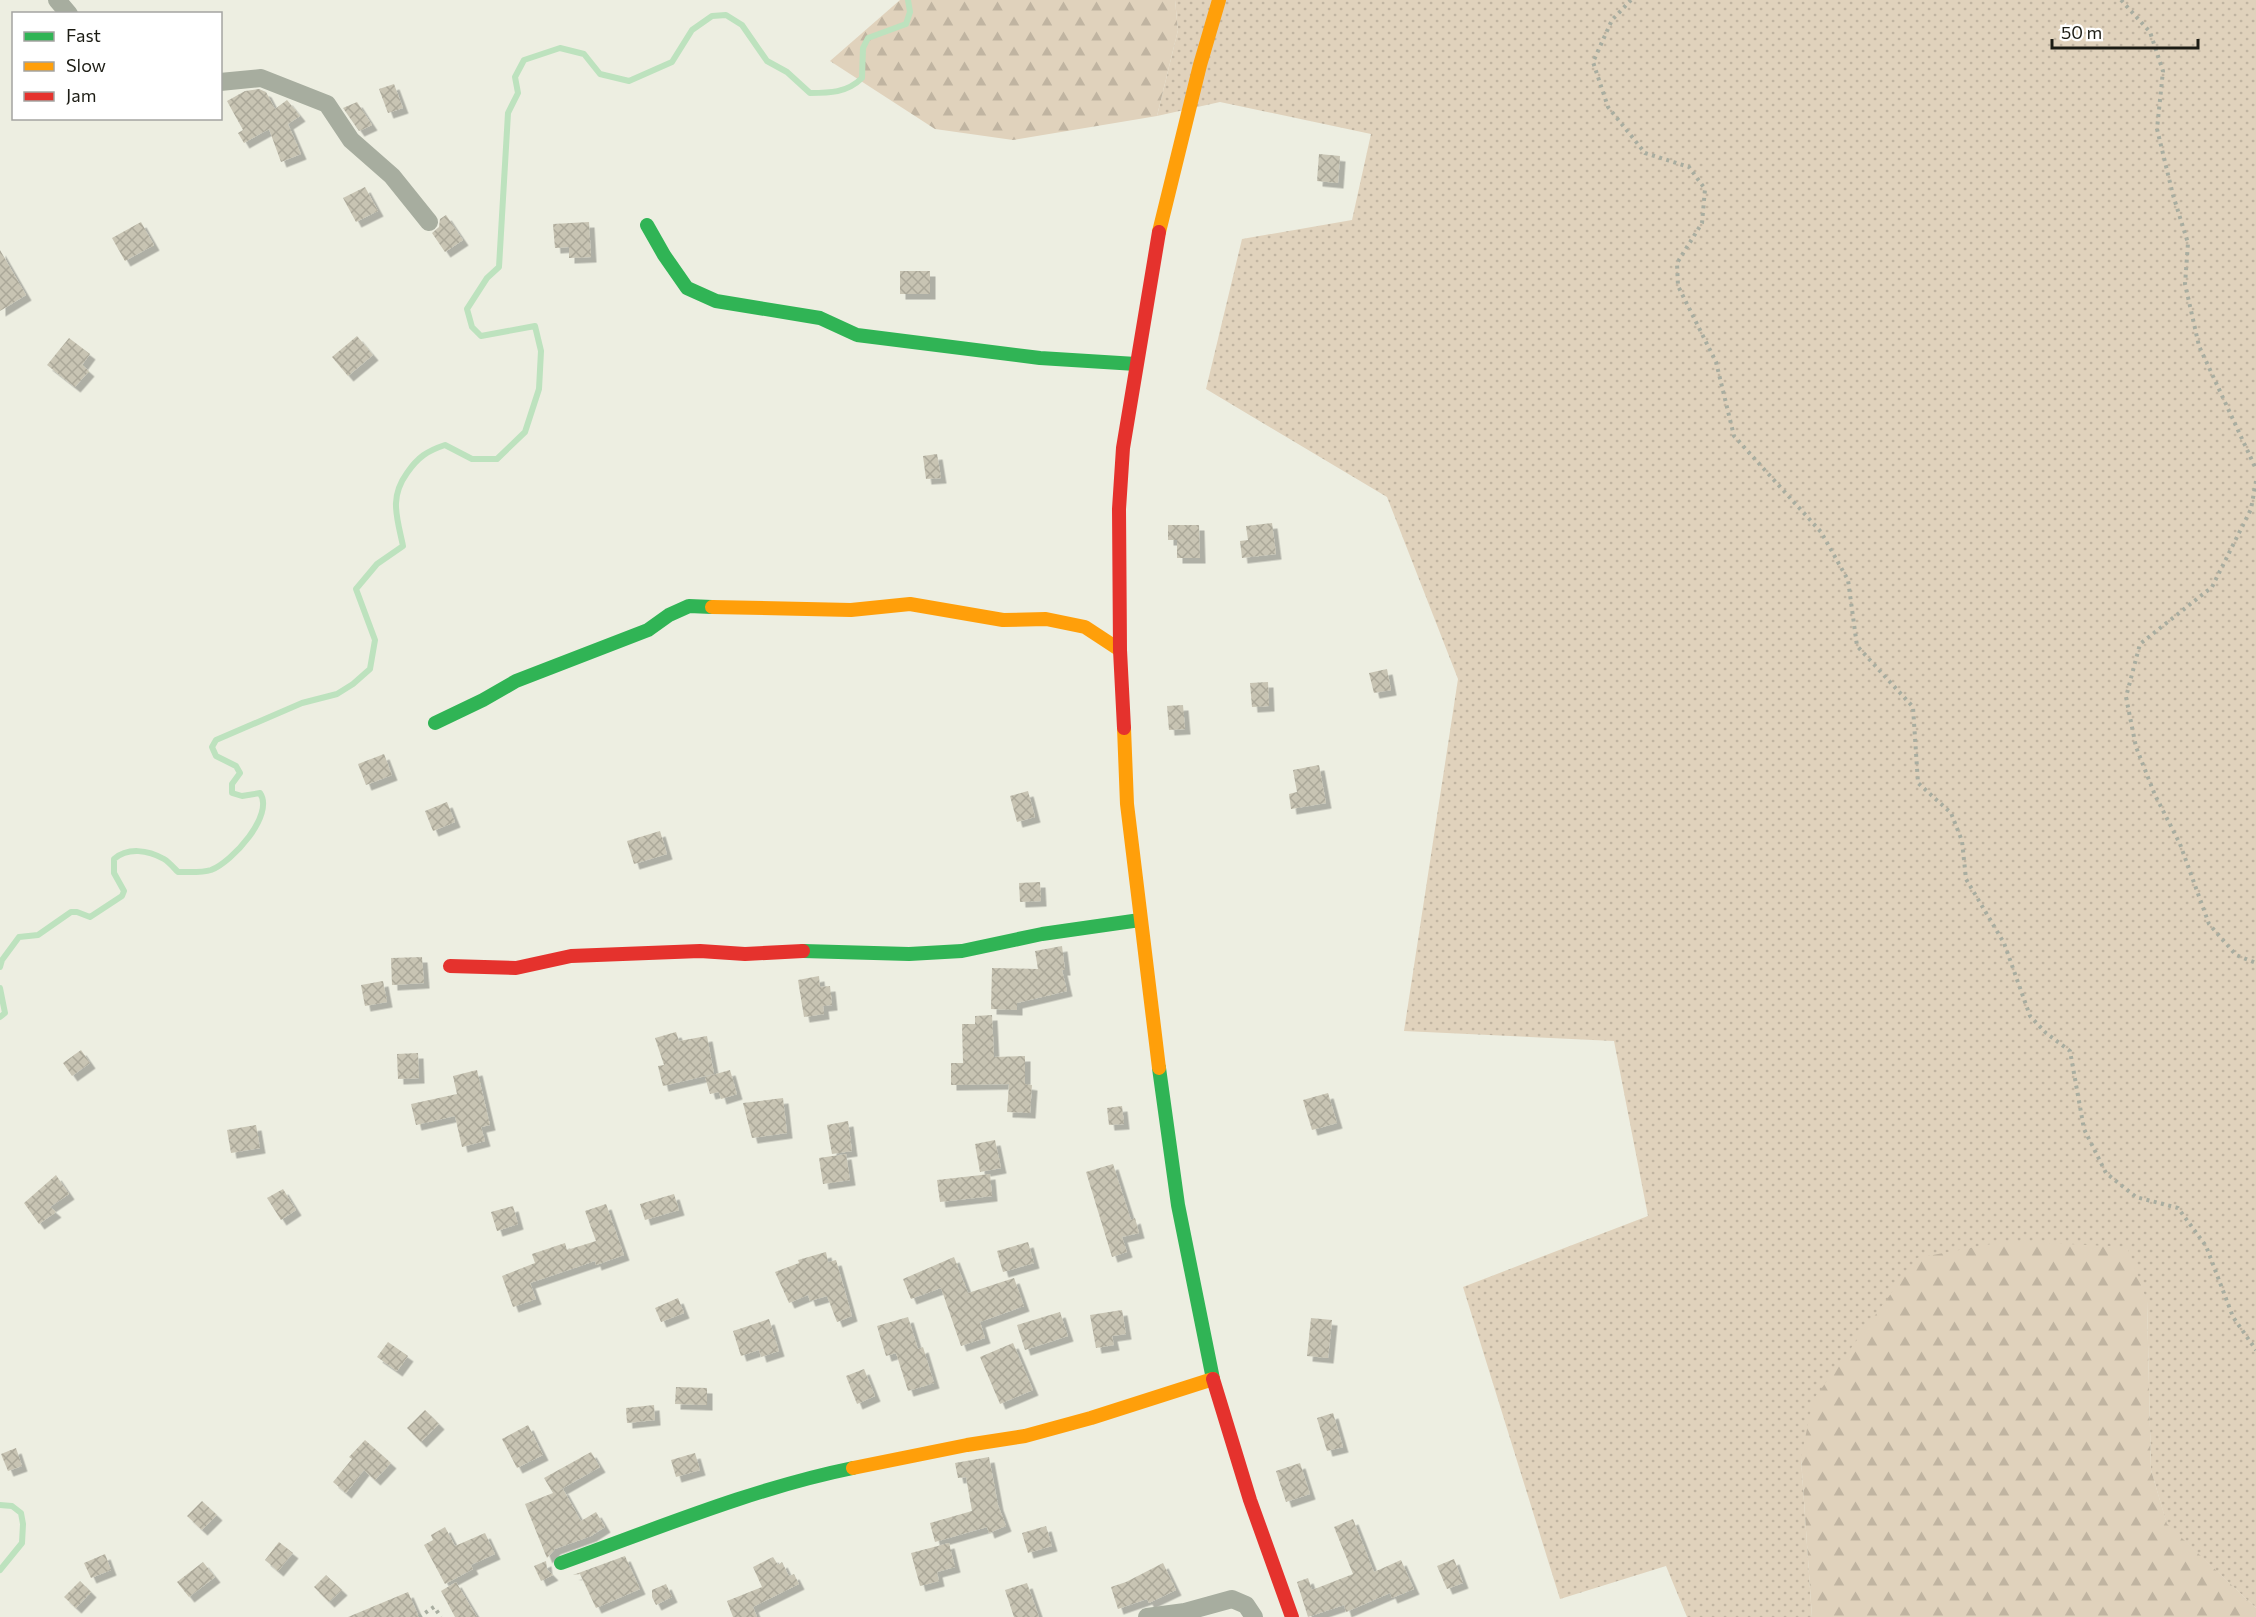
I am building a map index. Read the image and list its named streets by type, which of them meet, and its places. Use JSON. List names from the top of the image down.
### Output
{
  "legend": ["Fast", "Slow", "Jam"],
  "scale_bar": "50 m"
}
